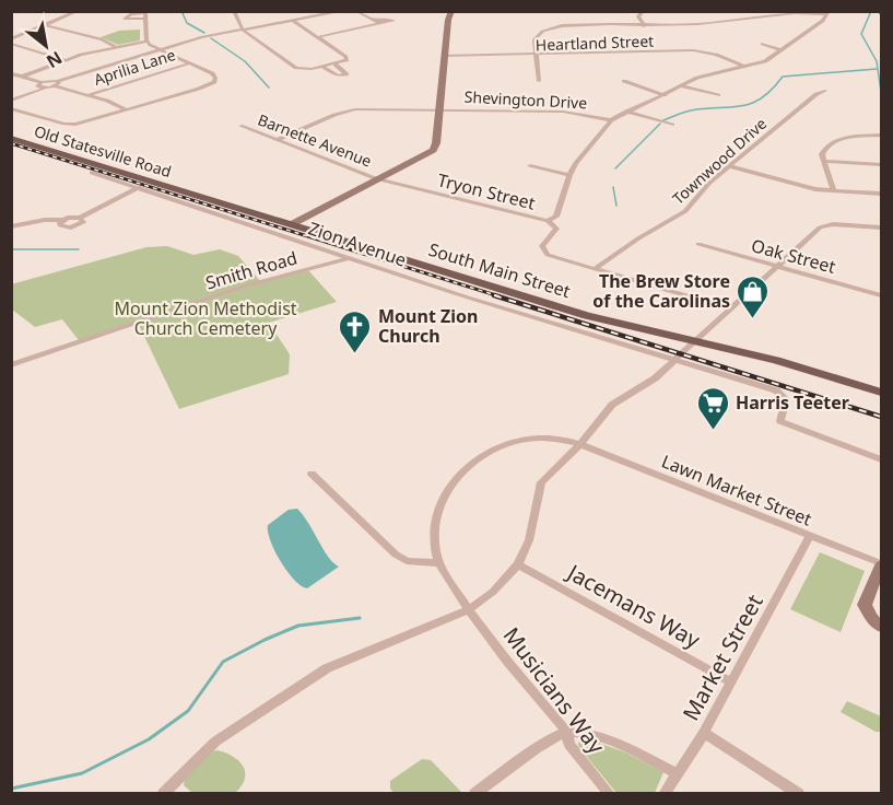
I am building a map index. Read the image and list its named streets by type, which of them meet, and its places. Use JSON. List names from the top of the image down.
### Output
{
  "streets": {
    "main road": ["Old Statesville Road", "South Main Street"],
    "street": [
      "Heartland Street",
      "Aprilia Lane",
      "Shevington Drive",
      "Barnette Avenue",
      "Townwood Drive",
      "Tryon Street",
      "Zion Avenue",
      "Oak Street",
      "Smith Road",
      "Lawn Market Street",
      "Jacemans Way",
      "Market Street",
      "Musicians Way"
    ]
  },
  "crossings": [
    ["Shevington Drive", "Barnette Avenue"],
    ["Barnette Avenue", "Tryon Street"],
    ["Old Statesville Road", "South Main Street"],
    ["Townwood Drive", "Tryon Street"],
    ["Zion Avenue", "Smith Road"],
    ["Lawn Market Street", "Market Street"],
    ["Lawn Market Street", "Musicians Way"],
    ["Jacemans Way", "Market Street"]
  ],
  "parks": ["Mount Zion Methodist Church Cemetery"],
  "places": {
    "shop": ["The Brew Store of the Carolinas"],
    "church": ["Mount Zion Church"],
    "supermarket": ["Harris Teeter"]
  },
  "north": "bottom right"
}
